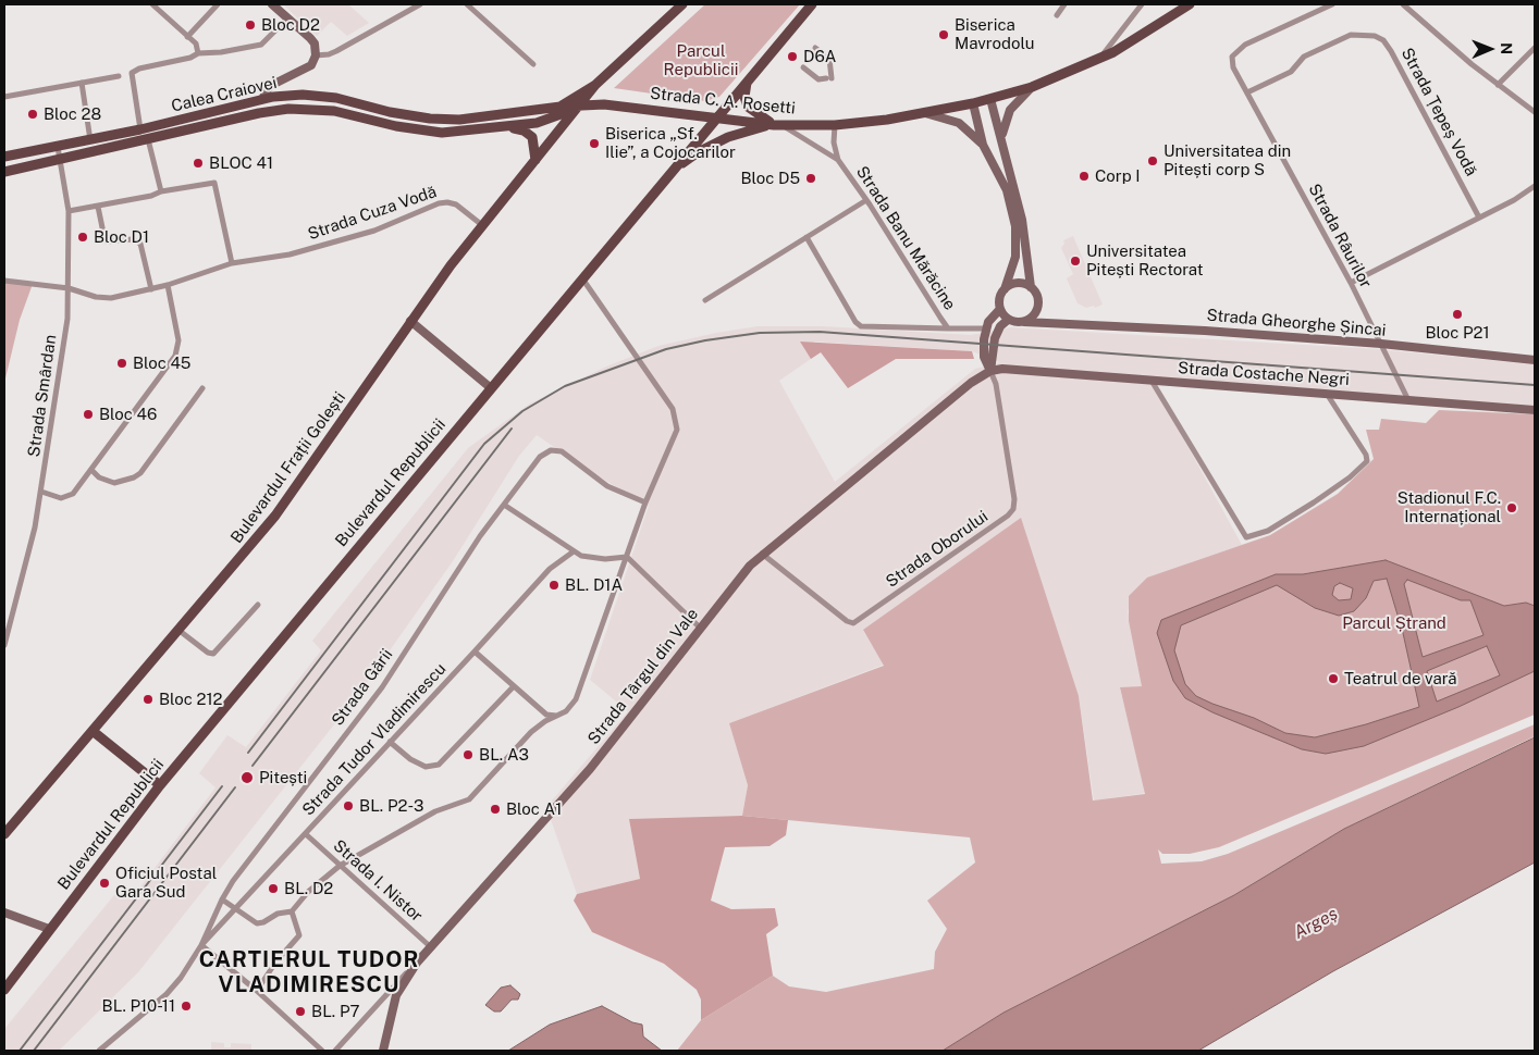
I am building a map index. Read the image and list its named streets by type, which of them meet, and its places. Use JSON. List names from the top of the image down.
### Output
{
  "streets": {
    "main road": [
      "Calea Craiovei",
      "Strada C. A. Rosetti",
      "Strada Gheorghe Șincai",
      "Strada Costache Negri",
      "Bulevardul Frații Golești",
      "Bulevardul Republicii",
      "Strada Târgul din Vale"
    ],
    "street": [
      "Strada Țepeș Vodă",
      "Strada Cuza Vodă",
      "Strada Râurilor",
      "Strada Banu Mărăcine",
      "Strada Smârdan",
      "Strada Oborului",
      "Strada Gării",
      "Strada Tudor Vladimirescu",
      "Strada I. Nistor"
    ]
  },
  "crossings": [
    ["Calea Craiovei", "Strada C. A. Rosetti"],
    ["Calea Craiovei", "Strada Smârdan"],
    ["Calea Craiovei", "Bulevardul Frații Golești"],
    ["Strada C. A. Rosetti", "Strada Banu Mărăcine"],
    ["Strada C. A. Rosetti", "Bulevardul Frații Golești"],
    ["Strada C. A. Rosetti", "Bulevardul Republicii"],
    ["Strada Țepeș Vodă", "Strada Râurilor"],
    ["Strada Cuza Vodă", "Bulevardul Frații Golești"],
    ["Strada Râurilor", "Strada Gheorghe Șincai"],
    ["Strada Râurilor", "Strada Costache Negri"],
    ["Strada Costache Negri", "Strada Oborului"],
    ["Strada Costache Negri", "Strada Târgul din Vale"],
    ["Strada Oborului", "Strada Târgul din Vale"],
    ["Strada Târgul din Vale", "Strada I. Nistor"],
    ["Strada Gării", "Strada Tudor Vladimirescu"],
    ["Strada Tudor Vladimirescu", "Strada I. Nistor"]
  ],
  "districts": ["CARTIERUL TUDOR VLADIMIRESCU"],
  "water": ["Argeș"],
  "parks": ["Parcul Republicii", "Parcul Ștrand"],
  "places": [
    "Bloc D2",
    "Biserica Mavrodolu",
    "D6A",
    "Bloc 28",
    "Biserica „Sf. Ilie”, a Cojocarilor",
    "Universitatea din Pitești corp S",
    "BLOC 41",
    "Corp I",
    "Bloc D5",
    "Bloc D1",
    "Universitatea Pitești Rectorat",
    "Bloc P21",
    "Bloc 45",
    "Bloc 46",
    "Stadionul F.C. Internațional",
    "BL. D1A",
    "Teatrul de vară",
    "Bloc 212",
    "BL. A3",
    "Pitești",
    "BL. P2-3",
    "Bloc A1",
    "Oficiul Postal Gara Sud",
    "BL. D2",
    "BL. P10-11",
    "BL. P7"
  ],
  "north": "right"
}
